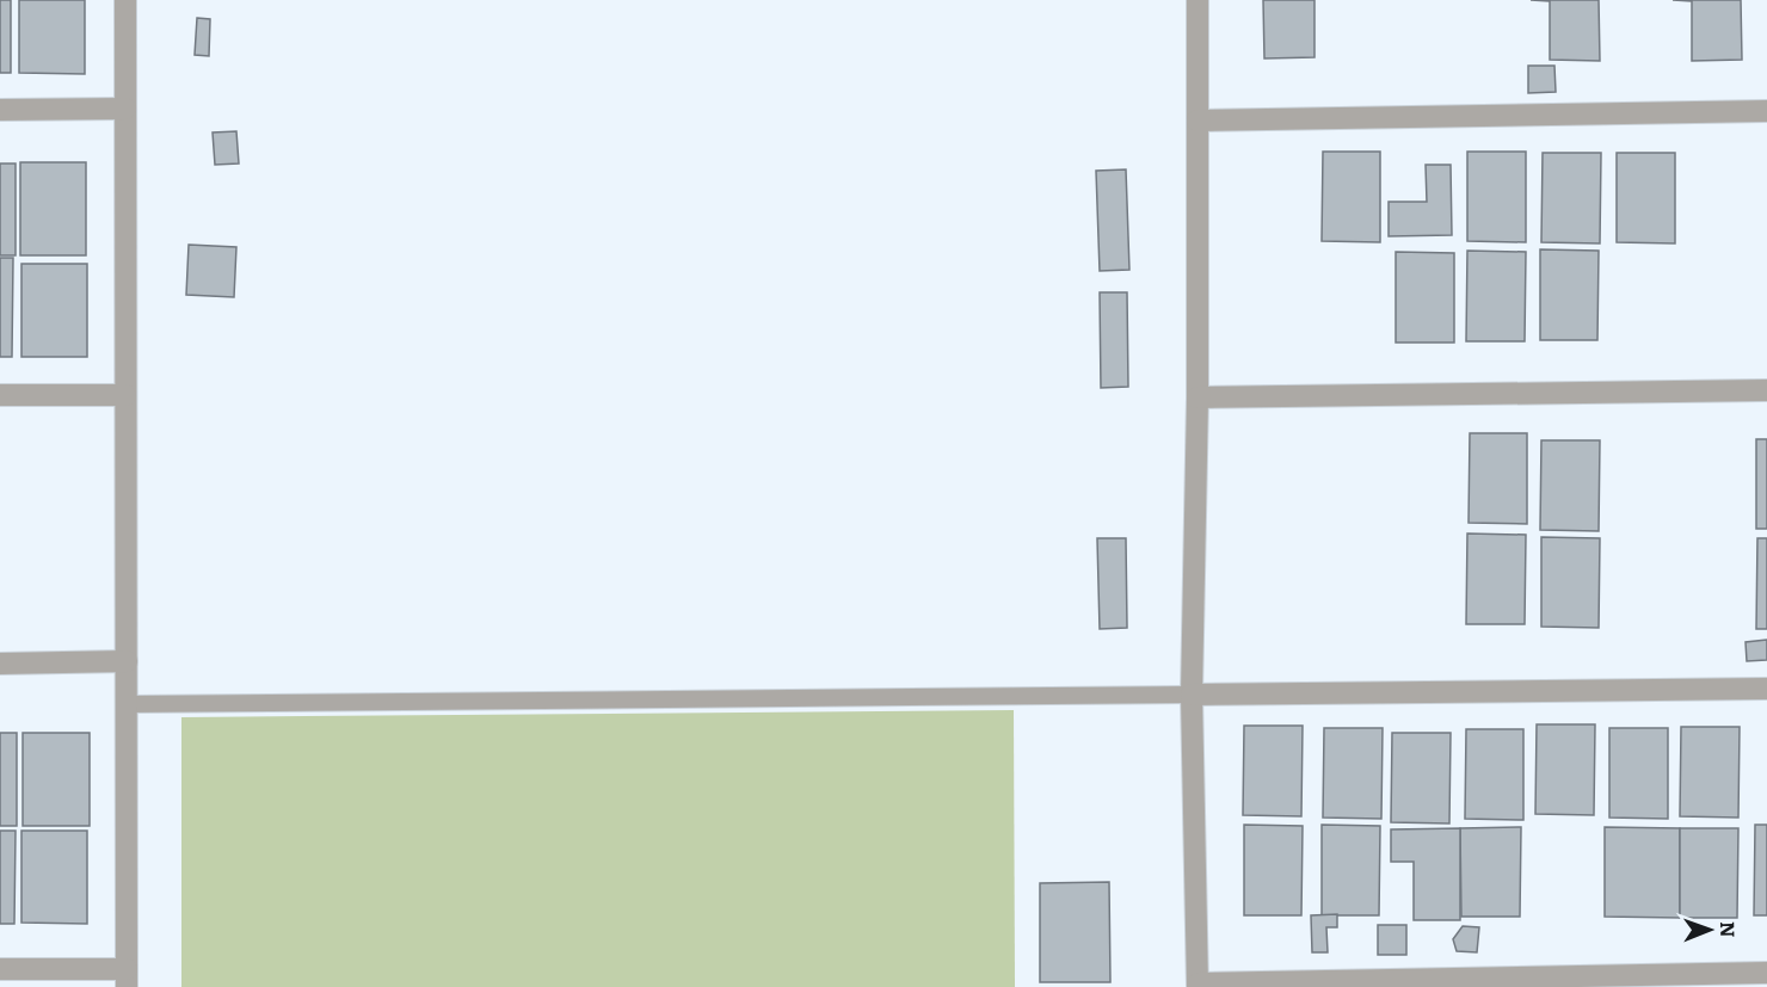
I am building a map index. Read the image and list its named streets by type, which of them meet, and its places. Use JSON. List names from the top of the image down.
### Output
{
  "north": "right"
}
